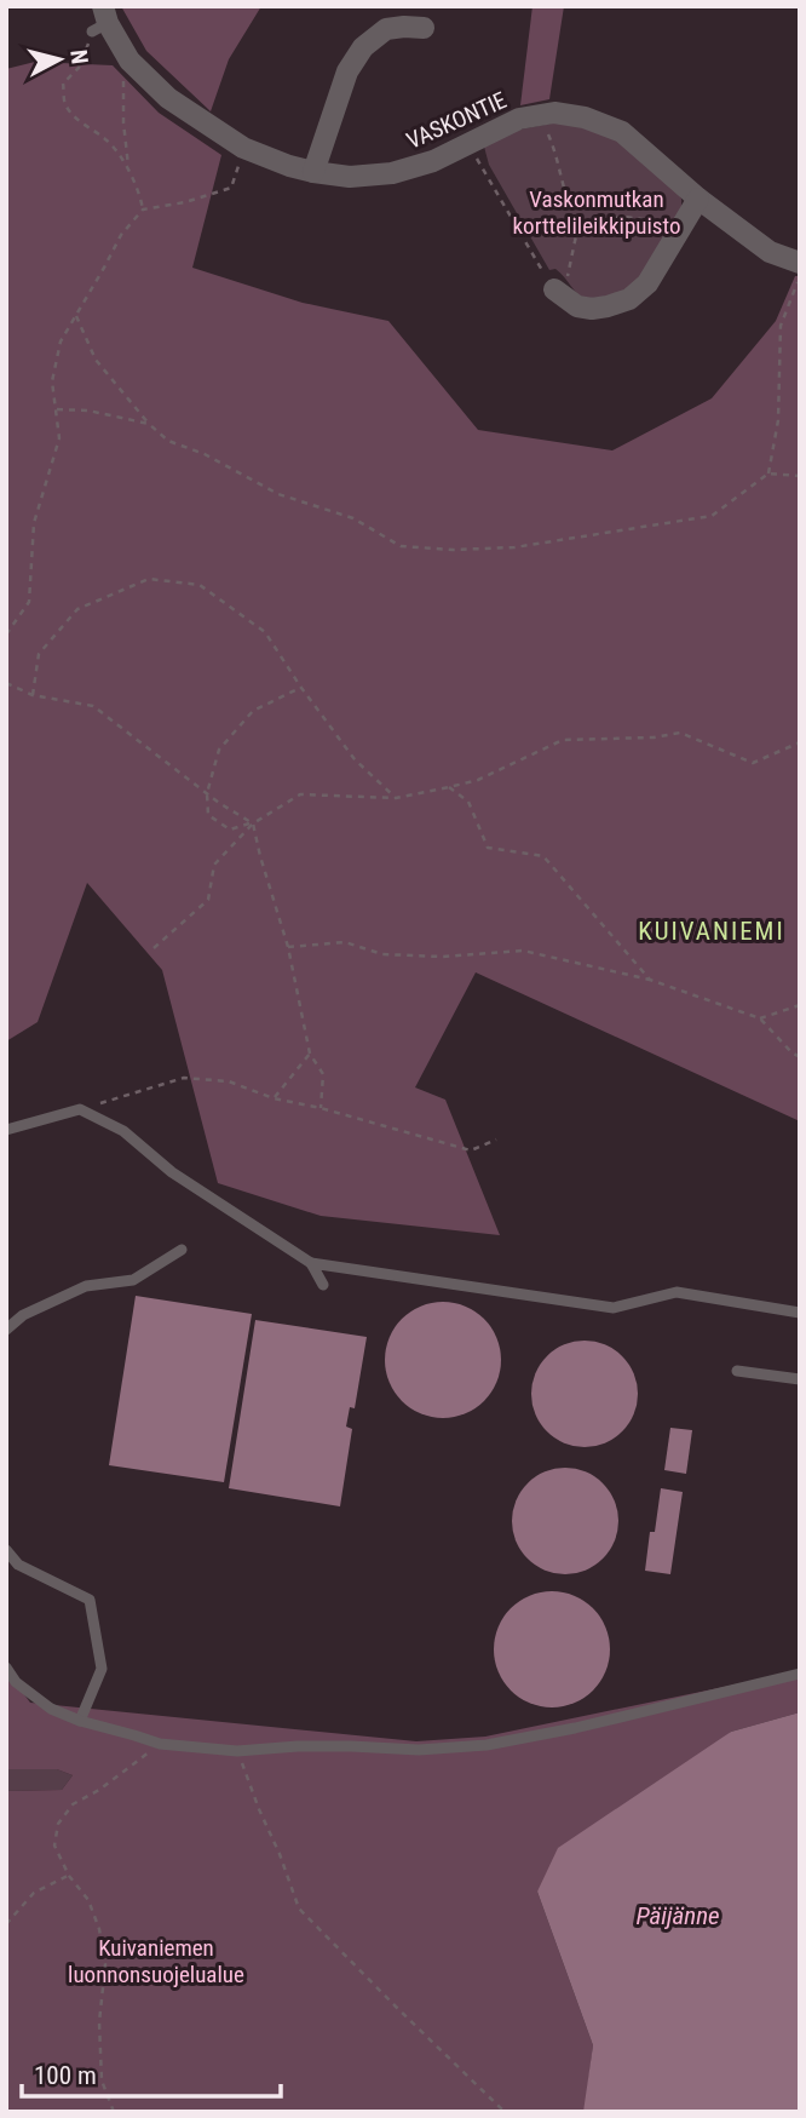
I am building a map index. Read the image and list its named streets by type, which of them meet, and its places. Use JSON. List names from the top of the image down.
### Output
{
  "streets": {
    "street": ["VASKONTIE"]
  },
  "districts": ["KUIVANIEMI"],
  "water": ["Päijänne"],
  "parks": ["Vaskonmutkan korttelileikkipuisto", "Kuivaniemen luonnonsuojelualue"],
  "scale_bar": "100 m",
  "north": "right"
}
